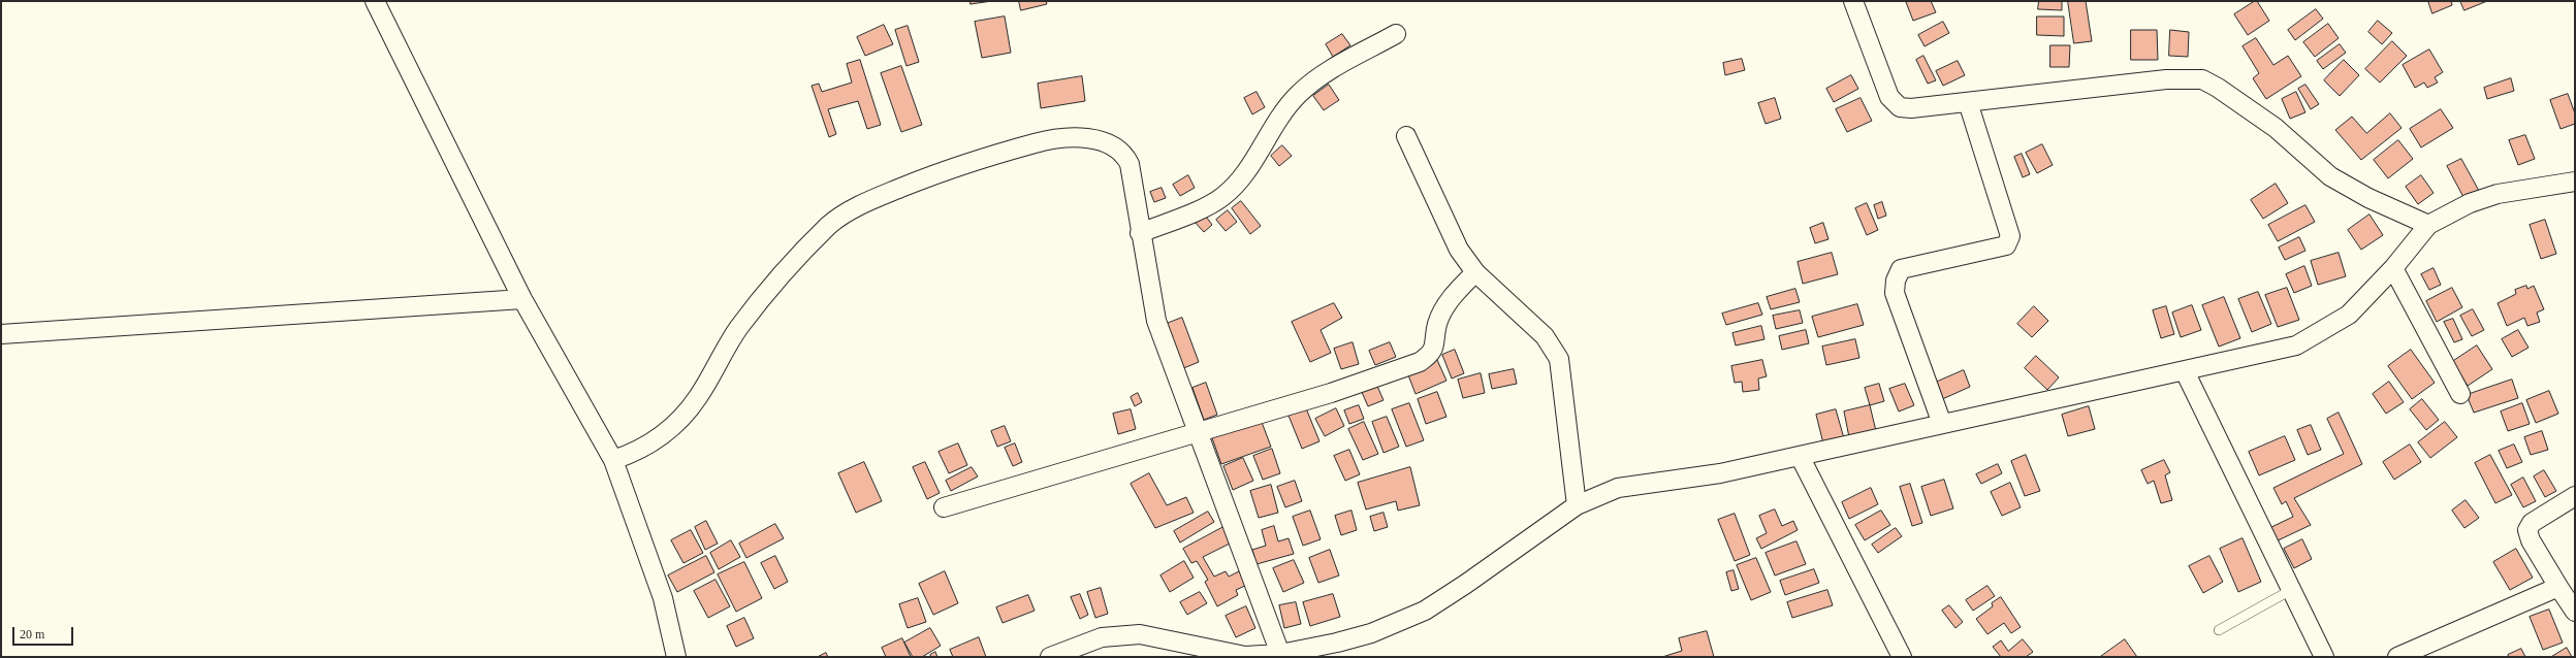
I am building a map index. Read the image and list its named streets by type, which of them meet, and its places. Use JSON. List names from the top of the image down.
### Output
{
  "scale_bar": "20 m"
}
